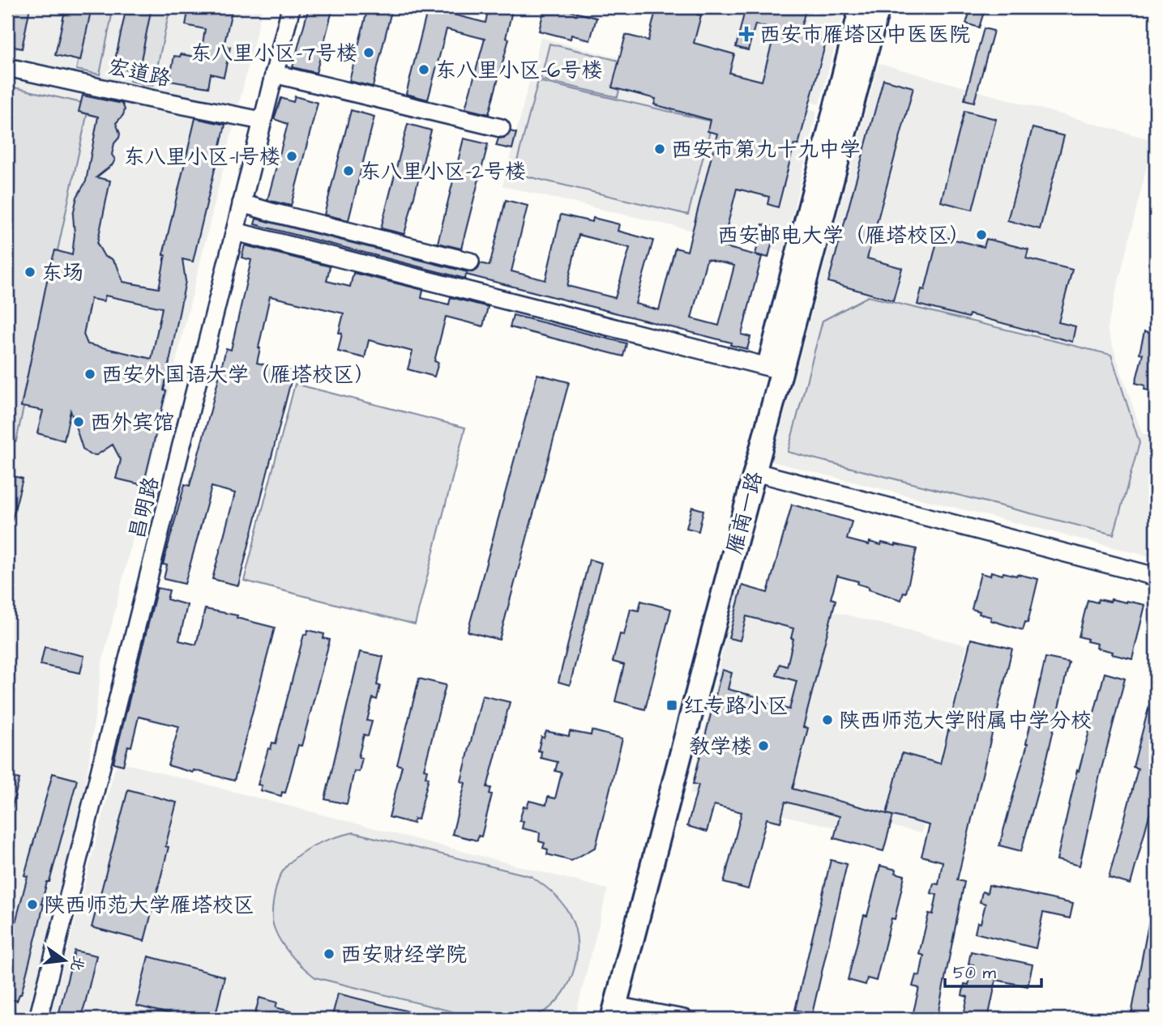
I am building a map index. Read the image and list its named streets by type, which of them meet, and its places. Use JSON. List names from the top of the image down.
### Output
{
  "streets": {
    "main road": ["雁南一路"],
    "street": ["宏道路", "昌明路"]
  },
  "crossings": [
    ["宏道路", "昌明路"]
  ],
  "places": {
    "health": ["西安市雁塔区中医医院"],
    "other": [
      "东八里小区-7号楼",
      "东八里小区-6号楼",
      "西安市第九十九中学",
      "东八里小区-1号楼",
      "东八里小区-2号楼",
      "西安邮电大学（雁塔校区）",
      "东场",
      "西安外国语大学（雁塔校区）",
      "西外宾馆",
      "陕西师范大学附属中学分校",
      "教学楼",
      "陕西师范大学雁塔校区",
      "西安财经学院"
    ],
    "transit": ["红专路小区"]
  },
  "scale_bar": "50 m",
  "north": "right"
}
